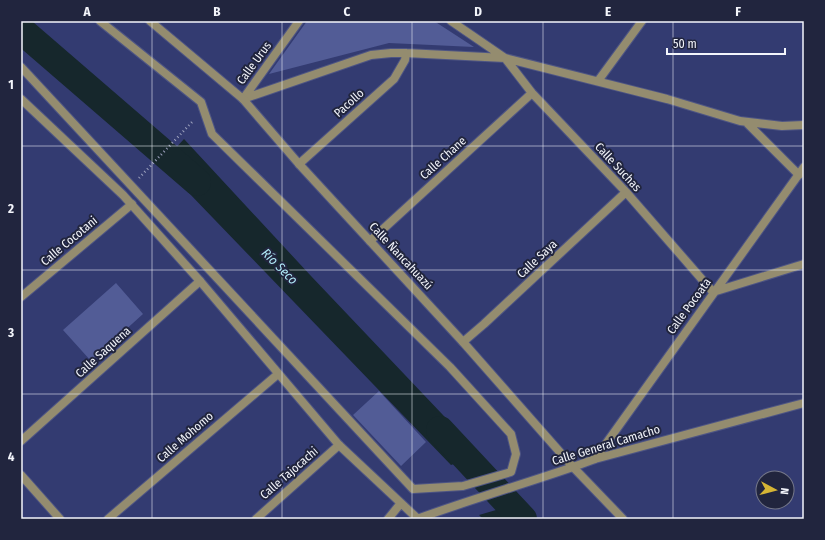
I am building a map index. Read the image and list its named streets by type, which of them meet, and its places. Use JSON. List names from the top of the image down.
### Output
{
  "streets": {
    "street": [
      "Calle Urus",
      "Pacollo",
      "Calle Chane",
      "Calle Suchas",
      "Calle Cocotani",
      "Calle Ñancahuazú",
      "Calle Saya",
      "Calle Pocoata",
      "Calle Saquena",
      "Calle Mohomo",
      "Calle General Camacho",
      "Calle Tajocachi"
    ]
  },
  "crossings": [
    ["Calle Urus", "Calle Ñancahuazú"],
    ["Pacollo", "Calle Ñancahuazú"],
    ["Calle Chane", "Calle Suchas"],
    ["Calle Chane", "Calle Ñancahuazú"],
    ["Calle Suchas", "Calle Saya"],
    ["Calle Suchas", "Calle Pocoata"],
    ["Calle Ñancahuazú", "Calle Saya"],
    ["Calle Ñancahuazú", "Calle General Camacho"],
    ["Calle Pocoata", "Calle General Camacho"]
  ],
  "water": ["Río Seco"],
  "scale_bar": "50 m",
  "north": "right",
  "grid": {
    "columns": [
      "A",
      "B",
      "C",
      "D",
      "E",
      "F"
    ],
    "rows": [
      "1",
      "2",
      "3",
      "4"
    ]
  }
}
